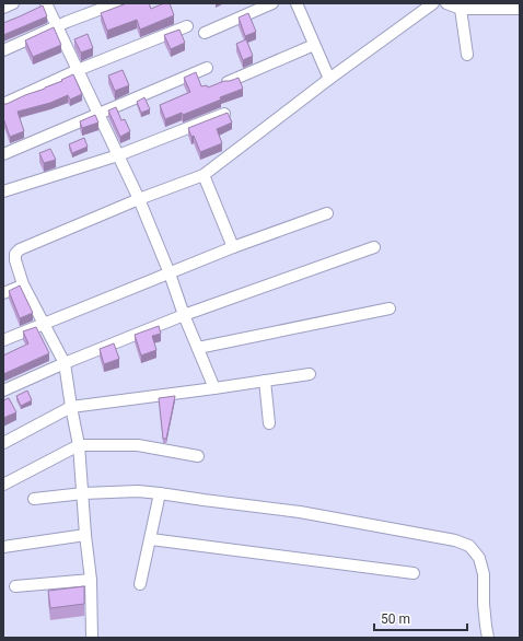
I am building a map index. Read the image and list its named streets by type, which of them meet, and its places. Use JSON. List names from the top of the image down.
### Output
{
  "scale_bar": "50 m"
}
